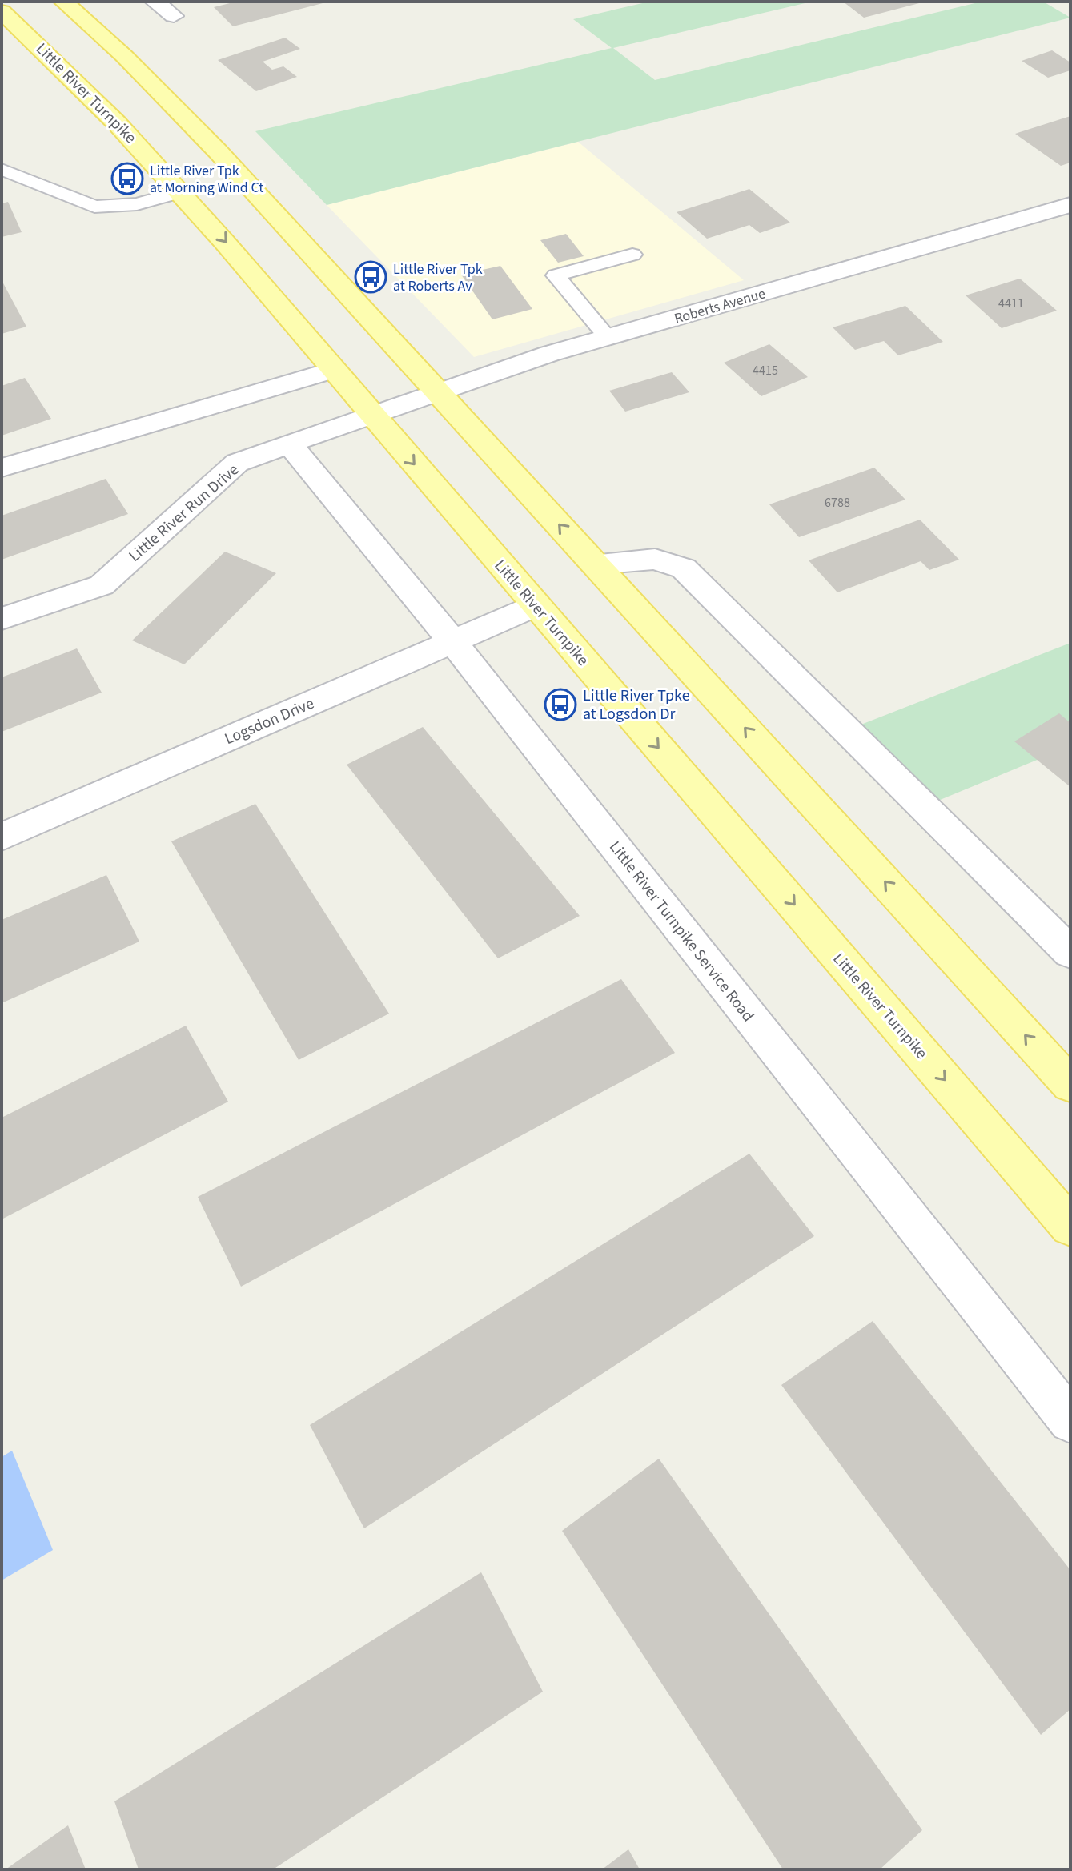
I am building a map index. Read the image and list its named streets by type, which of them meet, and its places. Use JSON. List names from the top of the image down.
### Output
{
  "streets": {
    "main road": ["Little River Turnpike"],
    "street": [
      "Roberts Avenue",
      "Little River Run Drive",
      "Logsdon Drive",
      "Little River Turnpike Service Road"
    ]
  },
  "crossings": [
    ["Little River Turnpike", "Roberts Avenue"],
    ["Little River Turnpike", "Little River Run Drive"],
    ["Little River Turnpike", "Logsdon Drive"],
    ["Roberts Avenue", "Little River Run Drive"],
    ["Little River Run Drive", "Little River Turnpike Service Road"],
    ["Logsdon Drive", "Little River Turnpike Service Road"]
  ],
  "places": {
    "bus stop": ["Little River Tpk at Morning Wind Ct", "Little River Tpk at Roberts Av", "Little River Tpke at Logsdon Dr"]
  },
  "house_numbers": ["4411", "4415", "6788"]
}
